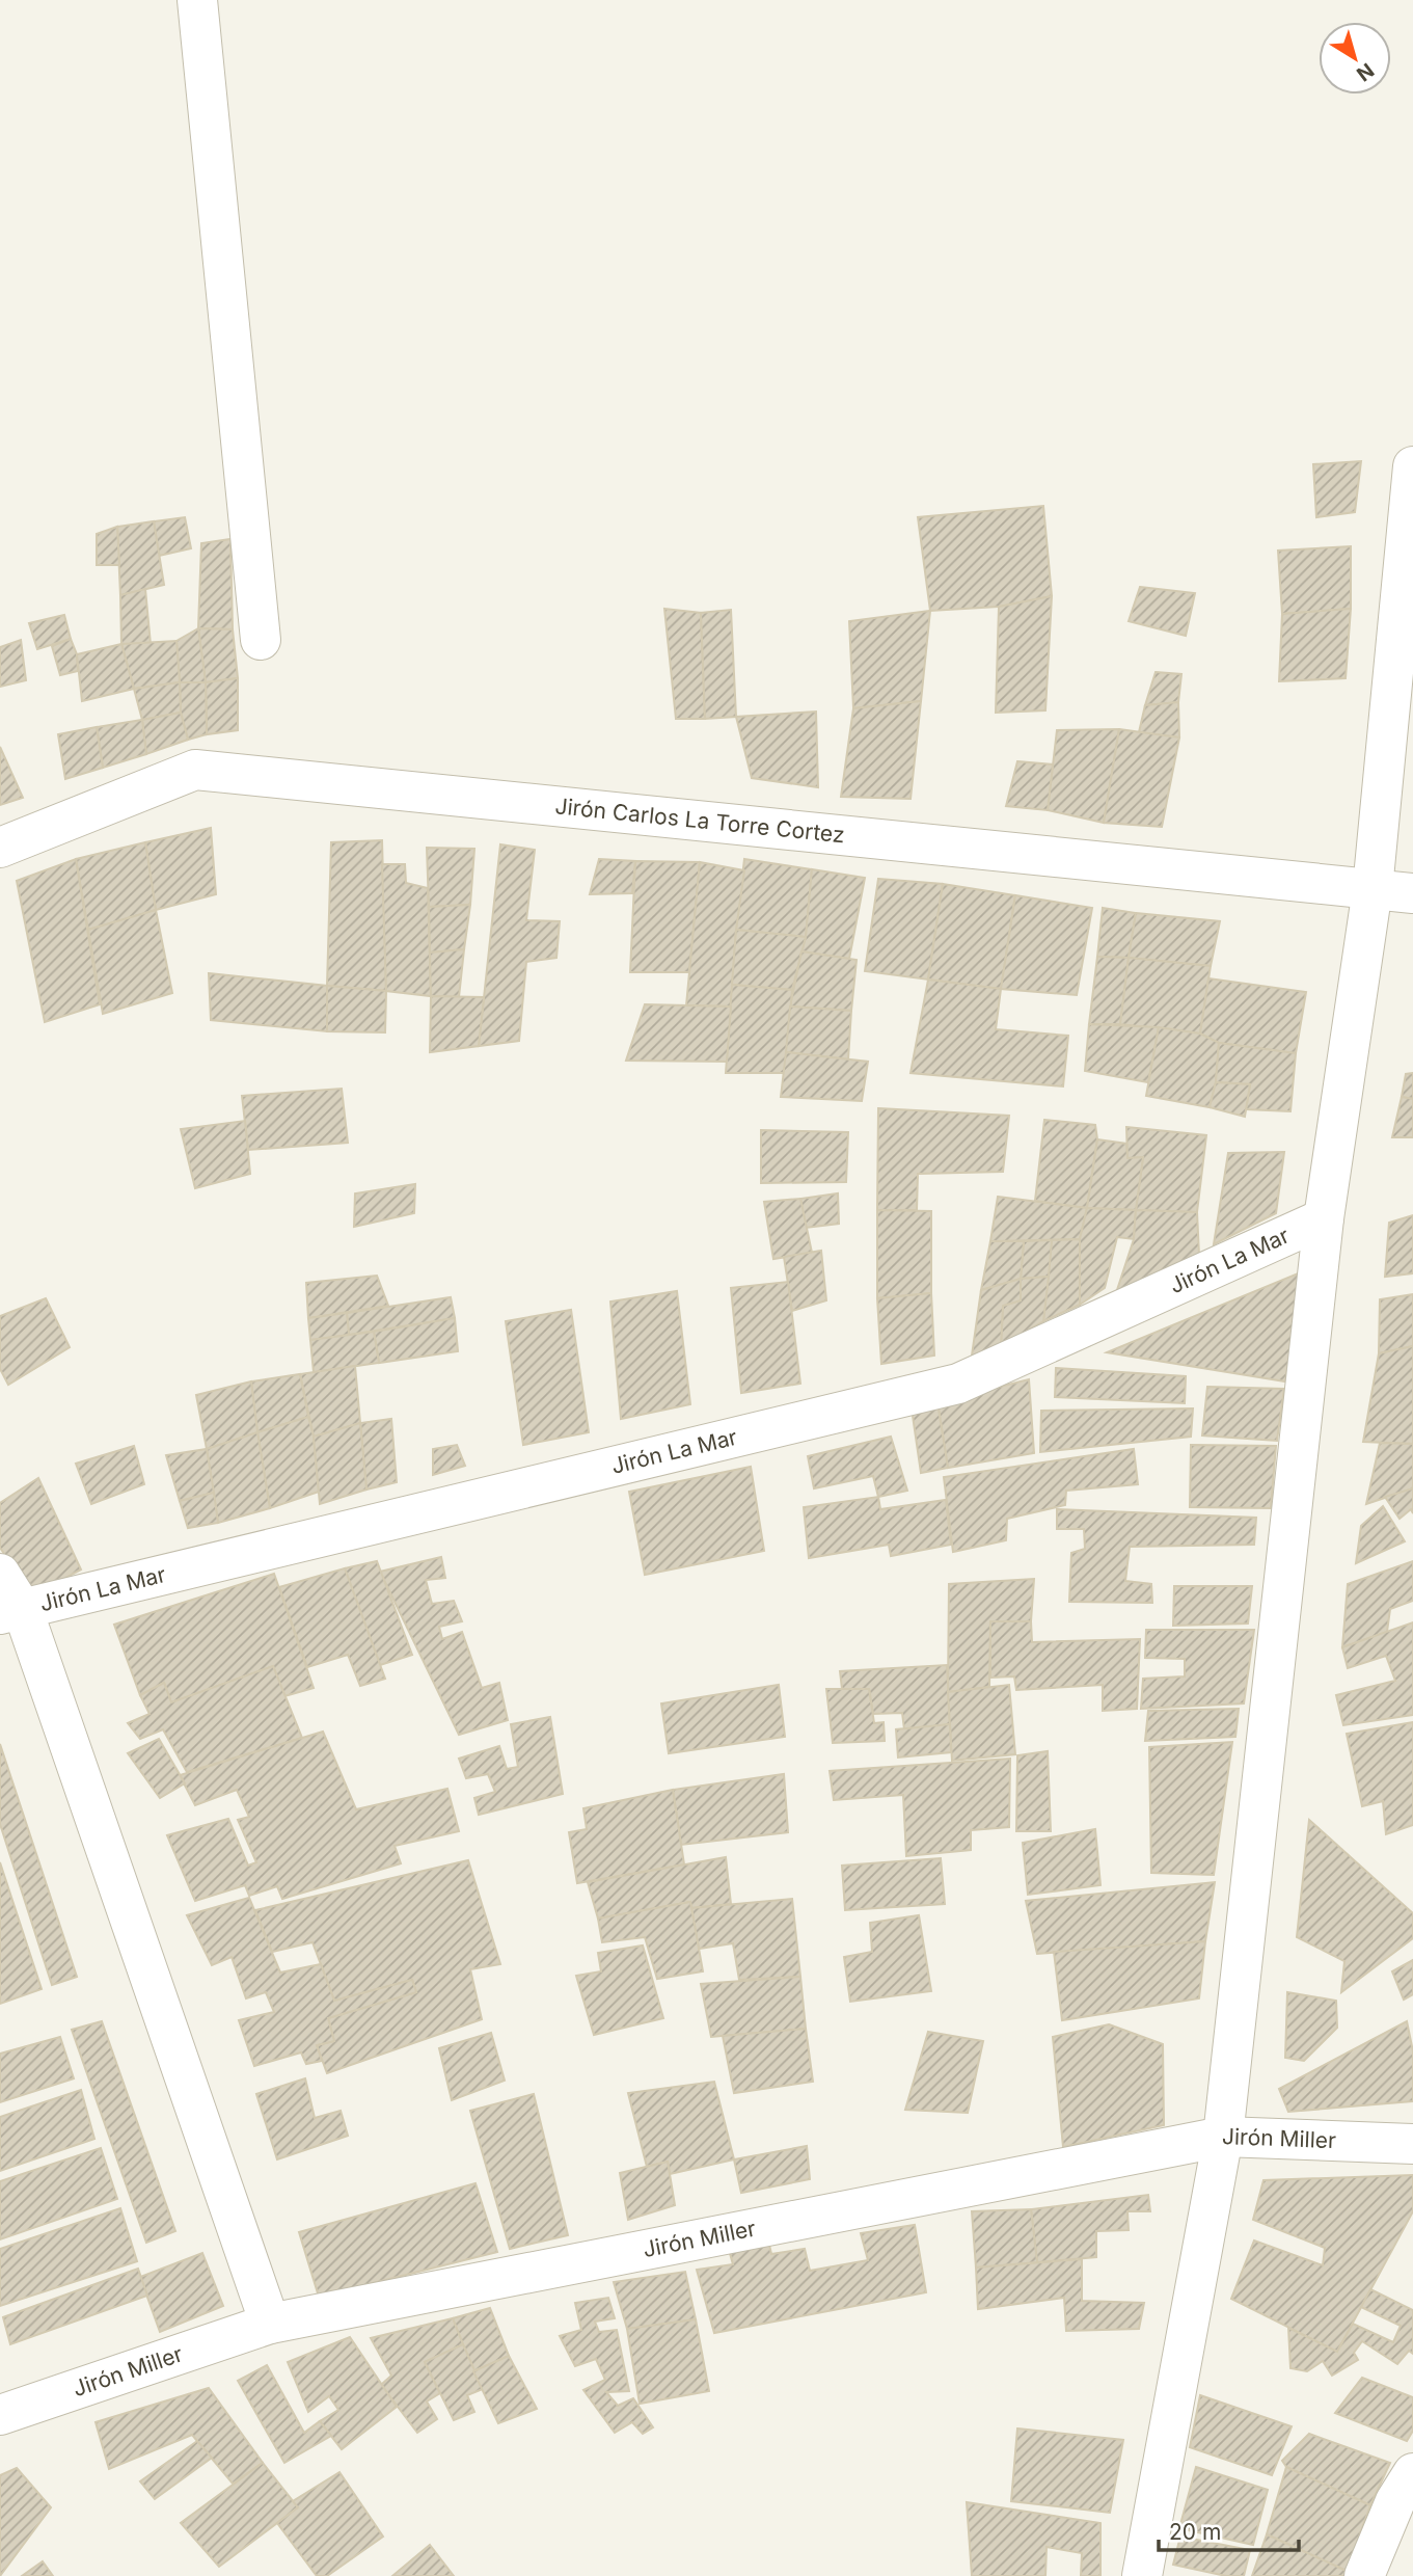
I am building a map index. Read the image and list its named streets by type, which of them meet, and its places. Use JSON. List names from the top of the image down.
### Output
{
  "streets": {
    "street": ["Jirón Carlos La Torre Cortez", "Jirón La Mar", "Jirón Miller"]
  },
  "scale_bar": "20 m",
  "north": "bottom right"
}
